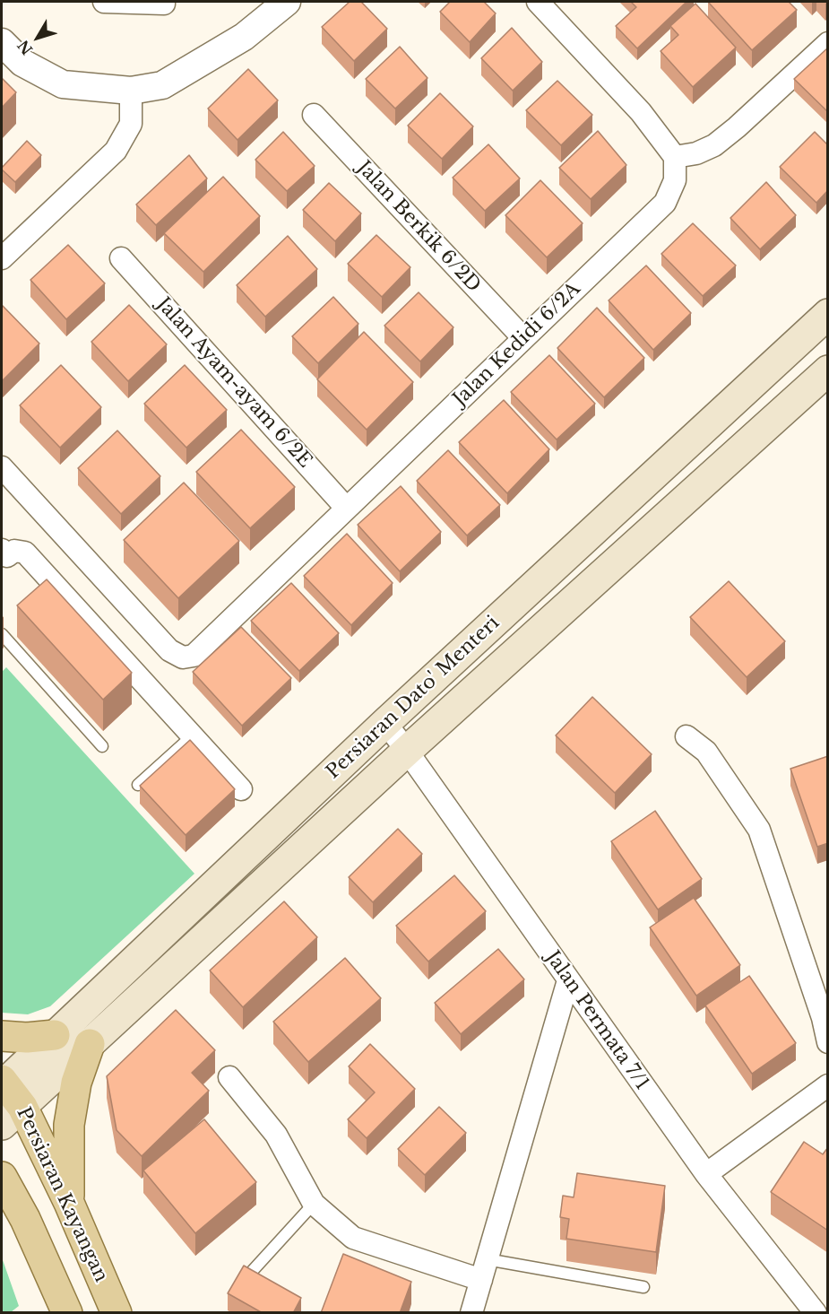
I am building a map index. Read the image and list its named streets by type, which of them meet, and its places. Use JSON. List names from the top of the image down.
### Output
{
  "streets": {
    "main road": ["Persiaran Dato' Menteri", "Persiaran Kayangan"],
    "street": [
      "Jalan Berkik 6/2D",
      "Jalan Kedidi 6/2A",
      "Jalan Ayam-ayam 6/2E",
      "Jalan Permata 7/1"
    ]
  },
  "crossings": [
    ["Jalan Berkik 6/2D", "Jalan Kedidi 6/2A"],
    ["Jalan Kedidi 6/2A", "Jalan Ayam-ayam 6/2E"],
    ["Persiaran Dato' Menteri", "Jalan Permata 7/1"],
    ["Persiaran Dato' Menteri", "Persiaran Kayangan"]
  ],
  "north": "bottom left"
}
